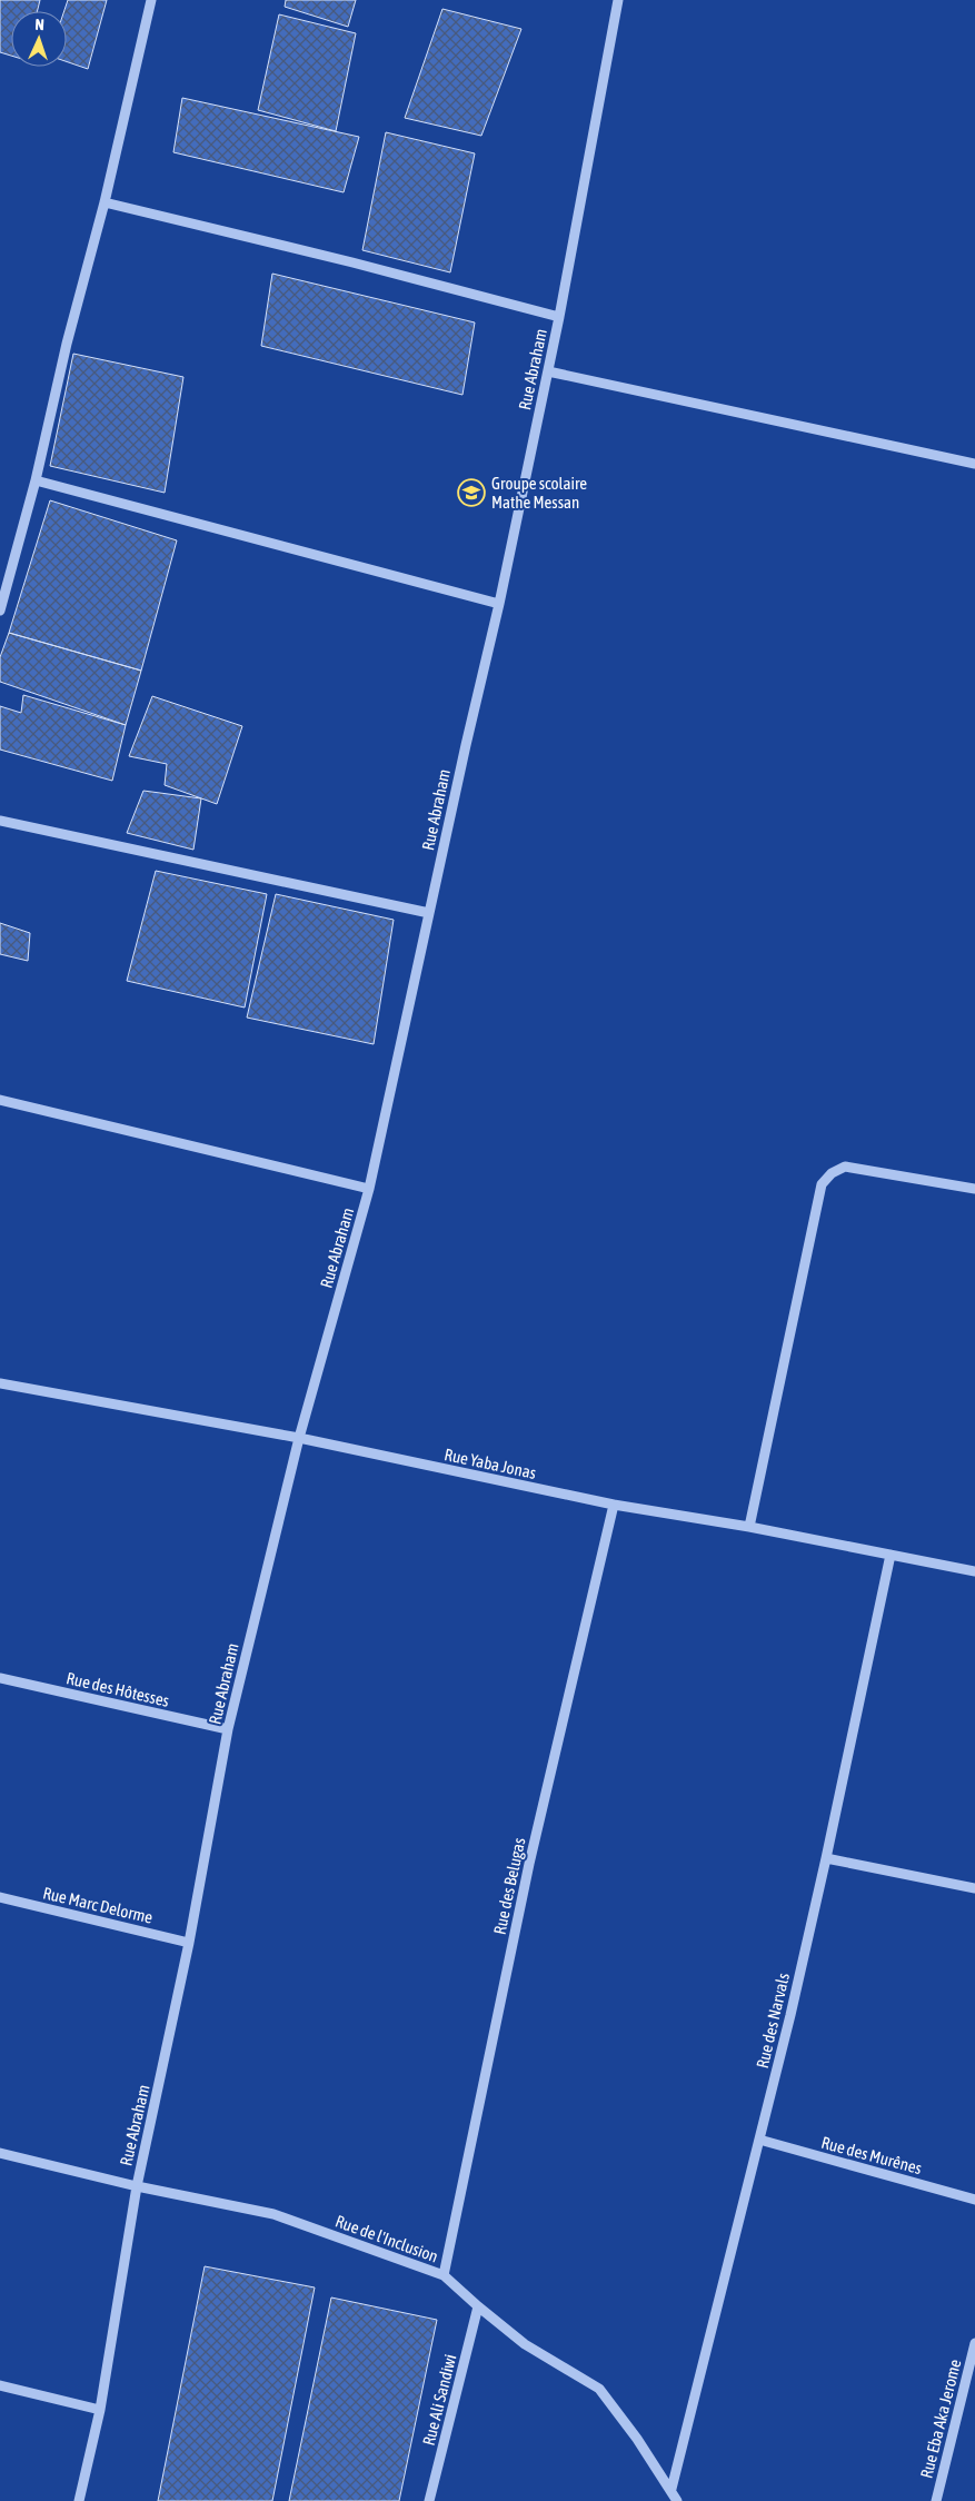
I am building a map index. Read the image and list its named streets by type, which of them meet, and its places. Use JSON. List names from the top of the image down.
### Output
{
  "streets": {
    "street": [
      "Rue Abraham",
      "Rue Yaba Jonas",
      "Rue des Hôtesses",
      "Rue des Belugas",
      "Rue Marc Delorme",
      "Rue des Narvals",
      "Rue des Murênes",
      "Rue de l'Inclusion",
      "Rue Ali Sandiwi",
      "Rue Eba Aka Jerome"
    ]
  },
  "crossings": [
    ["Rue Abraham", "Rue Yaba Jonas"],
    ["Rue Abraham", "Rue des Hôtesses"],
    ["Rue Abraham", "Rue Marc Delorme"],
    ["Rue Abraham", "Rue de l'Inclusion"],
    ["Rue Yaba Jonas", "Rue des Belugas"],
    ["Rue Yaba Jonas", "Rue des Narvals"],
    ["Rue des Belugas", "Rue de l'Inclusion"],
    ["Rue des Narvals", "Rue des Murênes"],
    ["Rue des Narvals", "Rue de l'Inclusion"],
    ["Rue de l'Inclusion", "Rue Ali Sandiwi"]
  ],
  "places": {
    "school or university": ["Groupe scolaire Mathe Messan"]
  },
  "north": "top"
}
